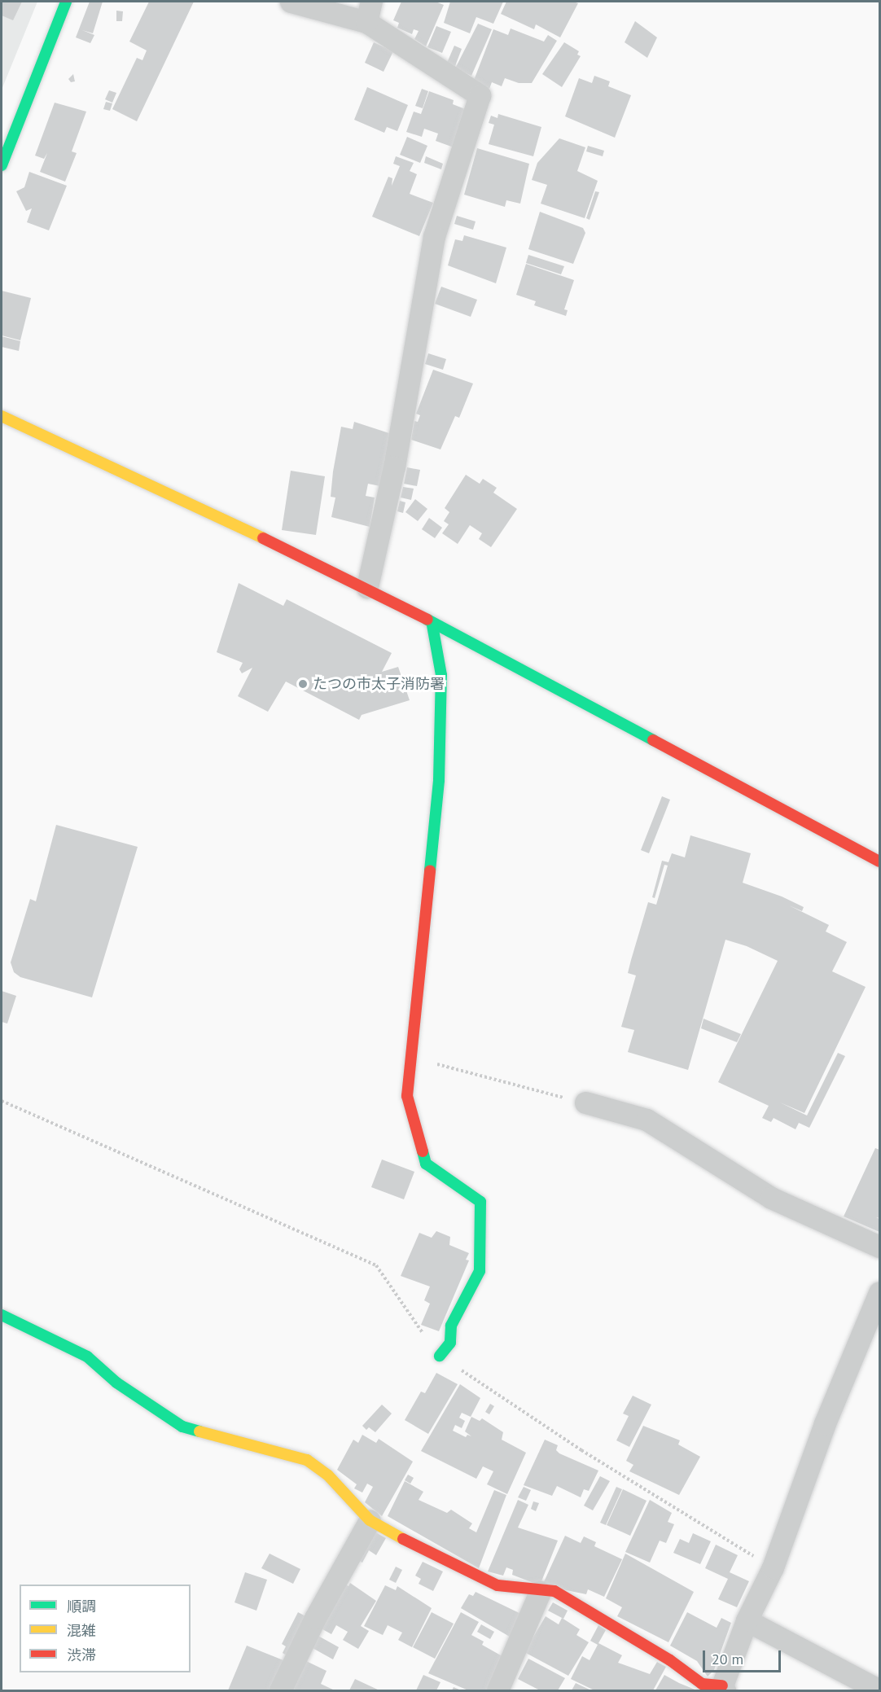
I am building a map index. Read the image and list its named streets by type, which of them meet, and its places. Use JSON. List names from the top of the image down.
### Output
{
  "places": ["たつの市太子消防署"],
  "legend": ["順調", "混雑", "渋滞"],
  "scale_bar": "20 m"
}
